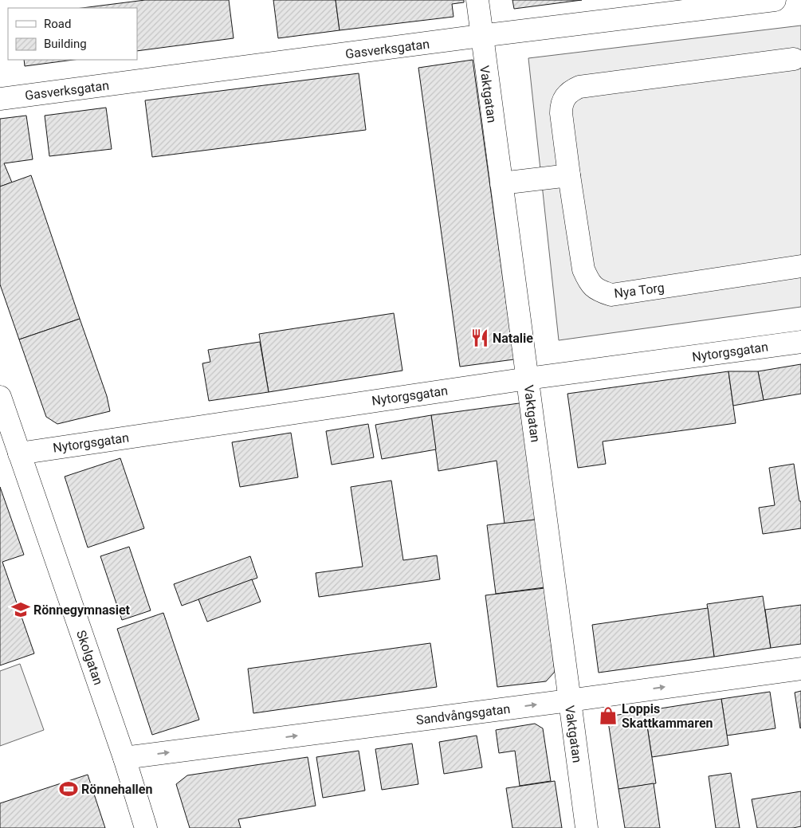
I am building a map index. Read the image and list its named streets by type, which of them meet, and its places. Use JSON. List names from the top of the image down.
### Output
{
  "streets": {
    "street": [
      "Gasverksgatan",
      "Vaktgatan",
      "Nya Torg",
      "Nytorgsgatan",
      "Skolgatan",
      "Sandvångsgatan"
    ]
  },
  "crossings": [
    ["Gasverksgatan", "Vaktgatan"],
    ["Vaktgatan", "Nytorgsgatan"],
    ["Vaktgatan", "Sandvångsgatan"],
    ["Nytorgsgatan", "Skolgatan"],
    ["Skolgatan", "Sandvångsgatan"]
  ],
  "one_way": ["Sandvångsgatan"],
  "places": {
    "restaurant": ["Natalie"],
    "school or university": ["Rönnegymnasiet"],
    "shop": ["Loppis Skattkammaren"],
    "sports": ["Rönnehallen"]
  },
  "legend": ["Road", "Building"]
}
